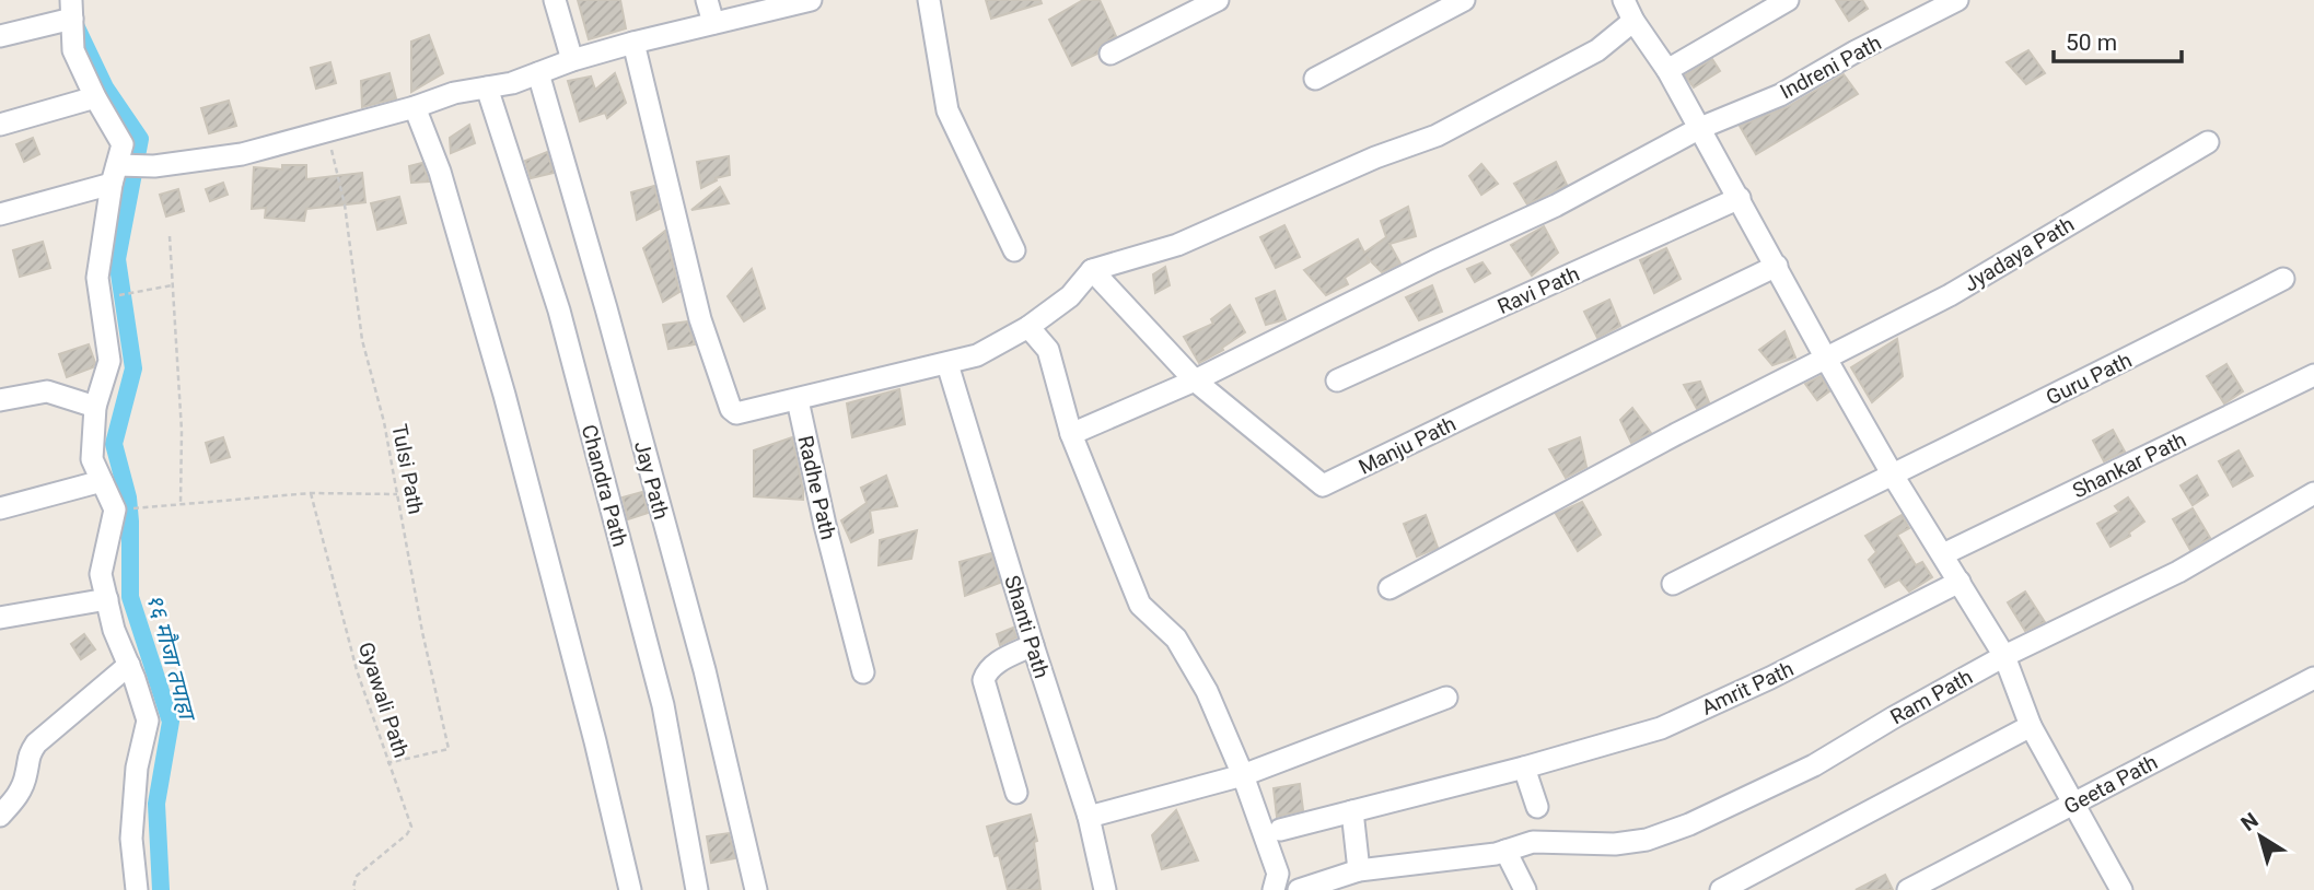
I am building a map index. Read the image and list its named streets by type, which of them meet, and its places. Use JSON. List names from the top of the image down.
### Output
{
  "streets": {
    "street": [
      "Indreni Path",
      "Jyadaya Path",
      "Ravi Path",
      "Guru Path",
      "Manju Path",
      "Shankar Path",
      "Jay Path",
      "Chandra Path",
      "Radhe Path",
      "Shanti Path",
      "Amrit Path",
      "Ram Path",
      "Geeta Path"
    ],
    "path": ["Tulsi Path", "Gyawali Path"]
  },
  "crossings": [
    ["Indreni Path", "Manju Path"],
    ["Tulsi Path", "Gyawali Path"]
  ],
  "water": ["१६ मौजा तपाहा"],
  "scale_bar": "50 m",
  "north": "top left"
}
